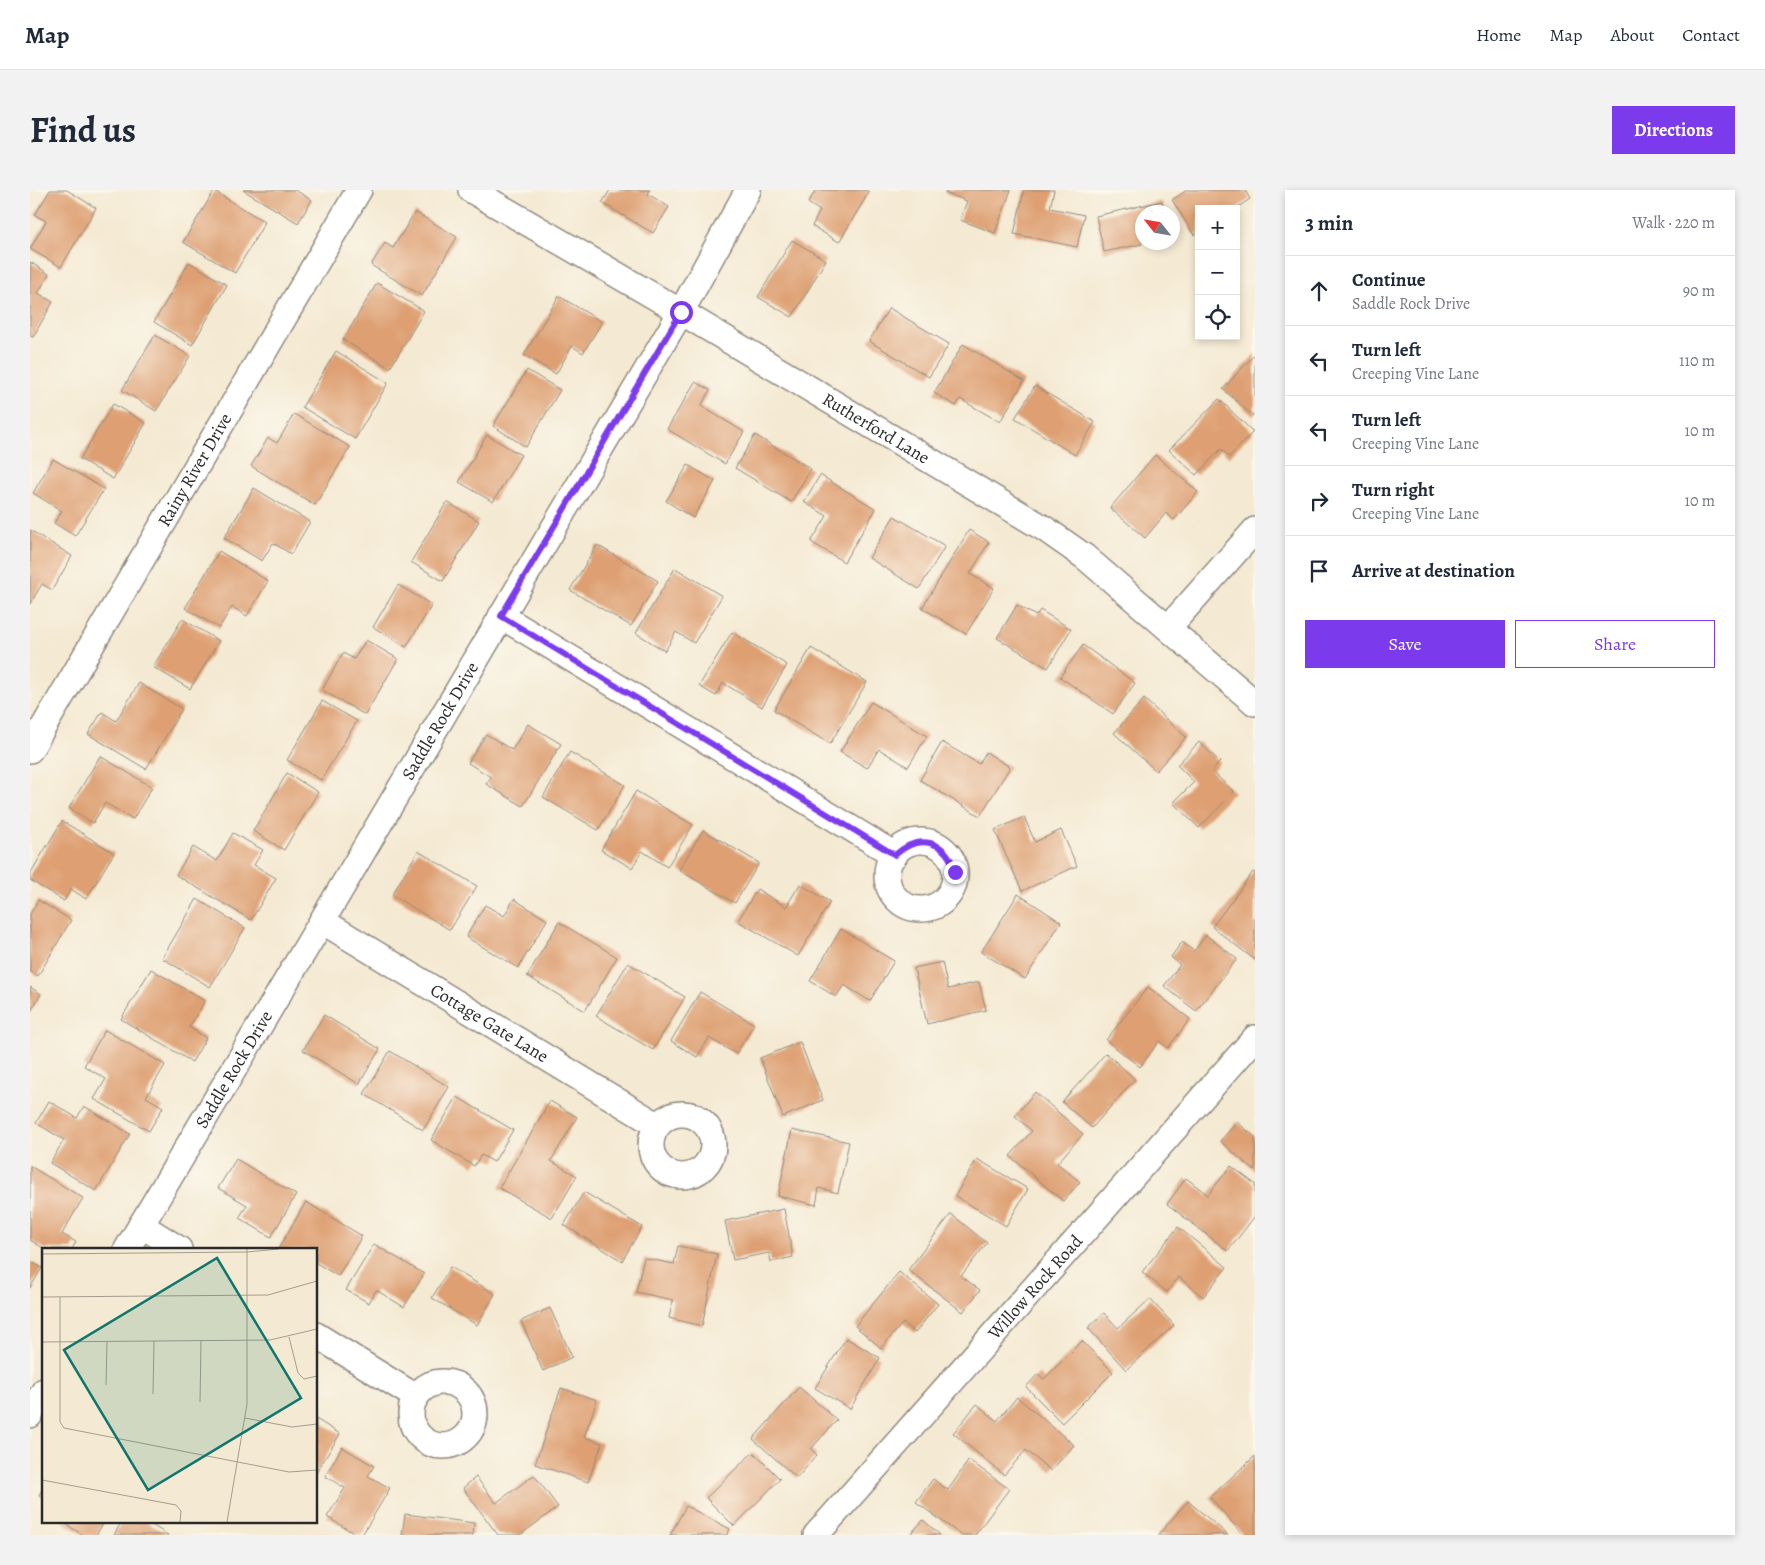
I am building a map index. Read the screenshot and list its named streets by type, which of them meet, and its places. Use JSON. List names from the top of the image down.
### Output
{
  "streets": {
    "street": [
      "Rutherford Lane",
      "Rainy River Drive",
      "Saddle Rock Drive",
      "Cottage Gate Lane",
      "Willow Rock Road"
    ]
  },
  "crossings": [
    ["Rutherford Lane", "Saddle Rock Drive"],
    ["Saddle Rock Drive", "Cottage Gate Lane"]
  ],
  "north": "top left",
  "page": {
    "header": "Map",
    "nav": [
      "Home",
      "Map",
      "About",
      "Contact"
    ],
    "title": "Find us",
    "buttons": [
      "Directions",
      ["Save", "Share"]
    ],
    "heading": ["3 min", "Walk · 220 m"],
    "map_buttons": ["+", "−"],
    "list": [
      ["Continue", "Saddle Rock Drive", "90 m"],
      ["Turn left", "Creeping Vine Lane", "110 m"],
      ["Turn left", "Creeping Vine Lane", "10 m"],
      ["Turn right", "Creeping Vine Lane", "10 m"],
      "Arrive at destination"
    ]
  }
}
